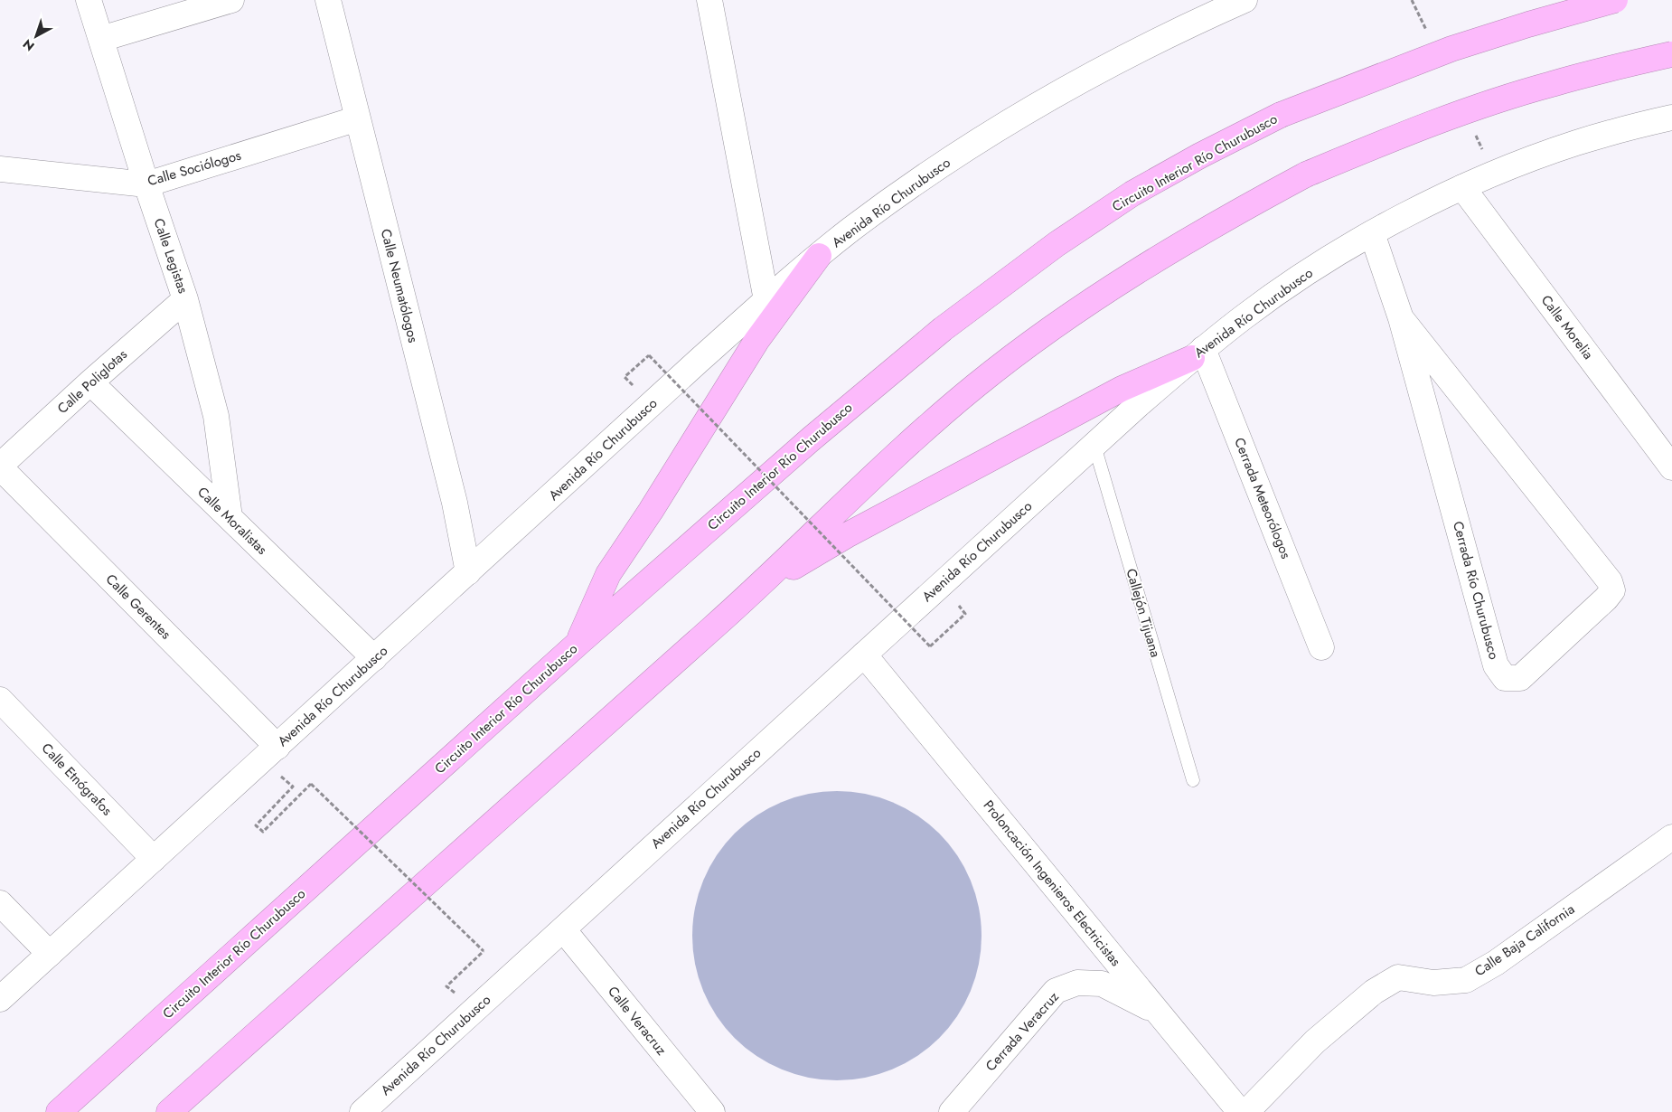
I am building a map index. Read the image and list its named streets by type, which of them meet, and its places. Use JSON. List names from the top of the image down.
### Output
{
  "streets": {
    "highway": ["Circuito Interior Río Churubusco"],
    "street": [
      "Calle Sociólogos",
      "Avenida Río Churubusco",
      "Calle Legistas",
      "Calle Neumatólogos",
      "Calle Morelia",
      "Calle Poliglotas",
      "Cerrada Meteorólogos",
      "Calle Moralistas",
      "Cerrada Río Churubusco",
      "Calle Gerentes",
      "Calle Etnógrafos",
      "Proloncación Ingenieros Electricistas",
      "Calle Baja California",
      "Calle Veracruz",
      "Cerrada Veracruz"
    ],
    "lane": ["Callejón Tijuana"]
  },
  "crossings": [
    ["Calle Sociólogos", "Calle Legistas"],
    ["Calle Sociólogos", "Calle Neumatólogos"],
    ["Avenida Río Churubusco", "Calle Neumatólogos"],
    ["Avenida Río Churubusco", "Calle Morelia"],
    ["Avenida Río Churubusco", "Cerrada Meteorólogos"],
    ["Avenida Río Churubusco", "Calle Moralistas"],
    ["Avenida Río Churubusco", "Cerrada Río Churubusco"],
    ["Avenida Río Churubusco", "Calle Gerentes"],
    ["Avenida Río Churubusco", "Callejón Tijuana"],
    ["Avenida Río Churubusco", "Calle Etnógrafos"],
    ["Avenida Río Churubusco", "Proloncación Ingenieros Electricistas"],
    ["Avenida Río Churubusco", "Calle Veracruz"],
    ["Calle Legistas", "Calle Poliglotas"],
    ["Calle Legistas", "Calle Moralistas"],
    ["Calle Poliglotas", "Calle Moralistas"],
    ["Calle Poliglotas", "Calle Gerentes"],
    ["Proloncación Ingenieros Electricistas", "Cerrada Veracruz"]
  ],
  "north": "bottom left"
}
